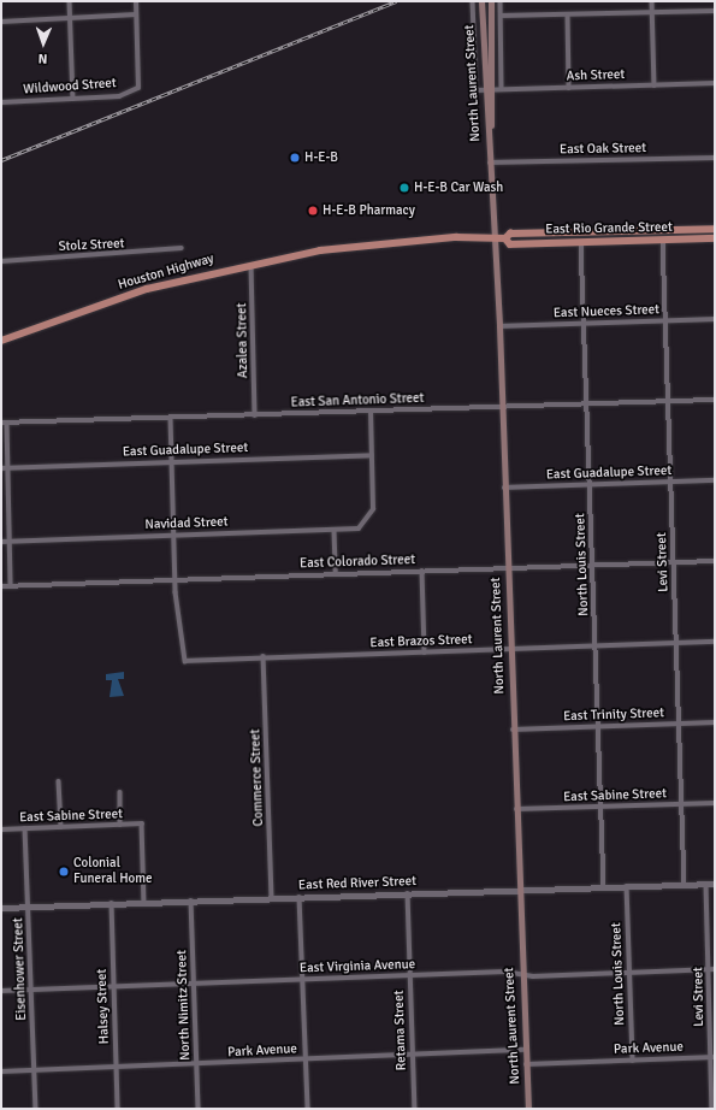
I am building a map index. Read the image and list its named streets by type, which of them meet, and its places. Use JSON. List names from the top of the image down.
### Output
{
  "streets": {
    "main road": ["North Laurent Street", "East Rio Grande Street", "Houston Highway"],
    "street": [
      "Ash Street",
      "Wildwood Street",
      "East Oak Street",
      "Stolz Street",
      "East Nueces Street",
      "Azalea Street",
      "East San Antonio Street",
      "East Guadalupe Street",
      "Navidad Street",
      "East Colorado Street",
      "Levi Street",
      "North Louis Street",
      "East Brazos Street",
      "East Trinity Street",
      "Commerce Street",
      "East Sabine Street",
      "East Red River Street",
      "East Virginia Avenue",
      "Eisenhower Street",
      "North Nimitz Street",
      "Halsey Street",
      "Retama Street",
      "Park Avenue"
    ]
  },
  "crossings": [
    ["Ash Street", "North Laurent Street"],
    ["North Laurent Street", "East Oak Street"],
    ["North Laurent Street", "East Rio Grande Street"],
    ["North Laurent Street", "East Nueces Street"],
    ["North Laurent Street", "East San Antonio Street"],
    ["North Laurent Street", "East Guadalupe Street"],
    ["North Laurent Street", "East Colorado Street"],
    ["North Laurent Street", "East Brazos Street"],
    ["North Laurent Street", "East Trinity Street"],
    ["North Laurent Street", "East Sabine Street"],
    ["North Laurent Street", "East Red River Street"],
    ["North Laurent Street", "East Virginia Avenue"],
    ["North Laurent Street", "Park Avenue"],
    ["East Rio Grande Street", "Houston Highway"],
    ["East Rio Grande Street", "Levi Street"],
    ["East Rio Grande Street", "North Louis Street"],
    ["Houston Highway", "Azalea Street"],
    ["East Nueces Street", "Levi Street"],
    ["East Nueces Street", "North Louis Street"],
    ["Azalea Street", "East San Antonio Street"],
    ["East San Antonio Street", "Levi Street"],
    ["East San Antonio Street", "North Louis Street"],
    ["East Guadalupe Street", "Navidad Street"],
    ["East Guadalupe Street", "Levi Street"],
    ["East Guadalupe Street", "North Louis Street"],
    ["East Colorado Street", "Levi Street"],
    ["East Colorado Street", "North Louis Street"],
    ["East Colorado Street", "East Brazos Street"],
    ["Levi Street", "East Brazos Street"],
    ["Levi Street", "East Trinity Street"],
    ["Levi Street", "East Sabine Street"],
    ["Levi Street", "East Red River Street"],
    ["Levi Street", "East Virginia Avenue"],
    ["Levi Street", "Park Avenue"],
    ["North Louis Street", "East Brazos Street"],
    ["North Louis Street", "East Trinity Street"],
    ["North Louis Street", "East Sabine Street"],
    ["North Louis Street", "East Red River Street"],
    ["North Louis Street", "East Virginia Avenue"],
    ["North Louis Street", "Park Avenue"],
    ["East Brazos Street", "Commerce Street"],
    ["Commerce Street", "East Red River Street"],
    ["East Sabine Street", "East Red River Street"],
    ["East Sabine Street", "Eisenhower Street"],
    ["East Red River Street", "Eisenhower Street"],
    ["East Red River Street", "North Nimitz Street"],
    ["East Red River Street", "Halsey Street"],
    ["East Red River Street", "Retama Street"],
    ["East Virginia Avenue", "Eisenhower Street"],
    ["East Virginia Avenue", "North Nimitz Street"],
    ["East Virginia Avenue", "Halsey Street"],
    ["East Virginia Avenue", "Retama Street"],
    ["Eisenhower Street", "Park Avenue"],
    ["North Nimitz Street", "Park Avenue"],
    ["Halsey Street", "Park Avenue"],
    ["Retama Street", "Park Avenue"]
  ],
  "places": [
    "H-E-B",
    "H-E-B Car Wash",
    "H-E-B Pharmacy",
    "Colonial Funeral Home"
  ],
  "north": "bottom"
}
